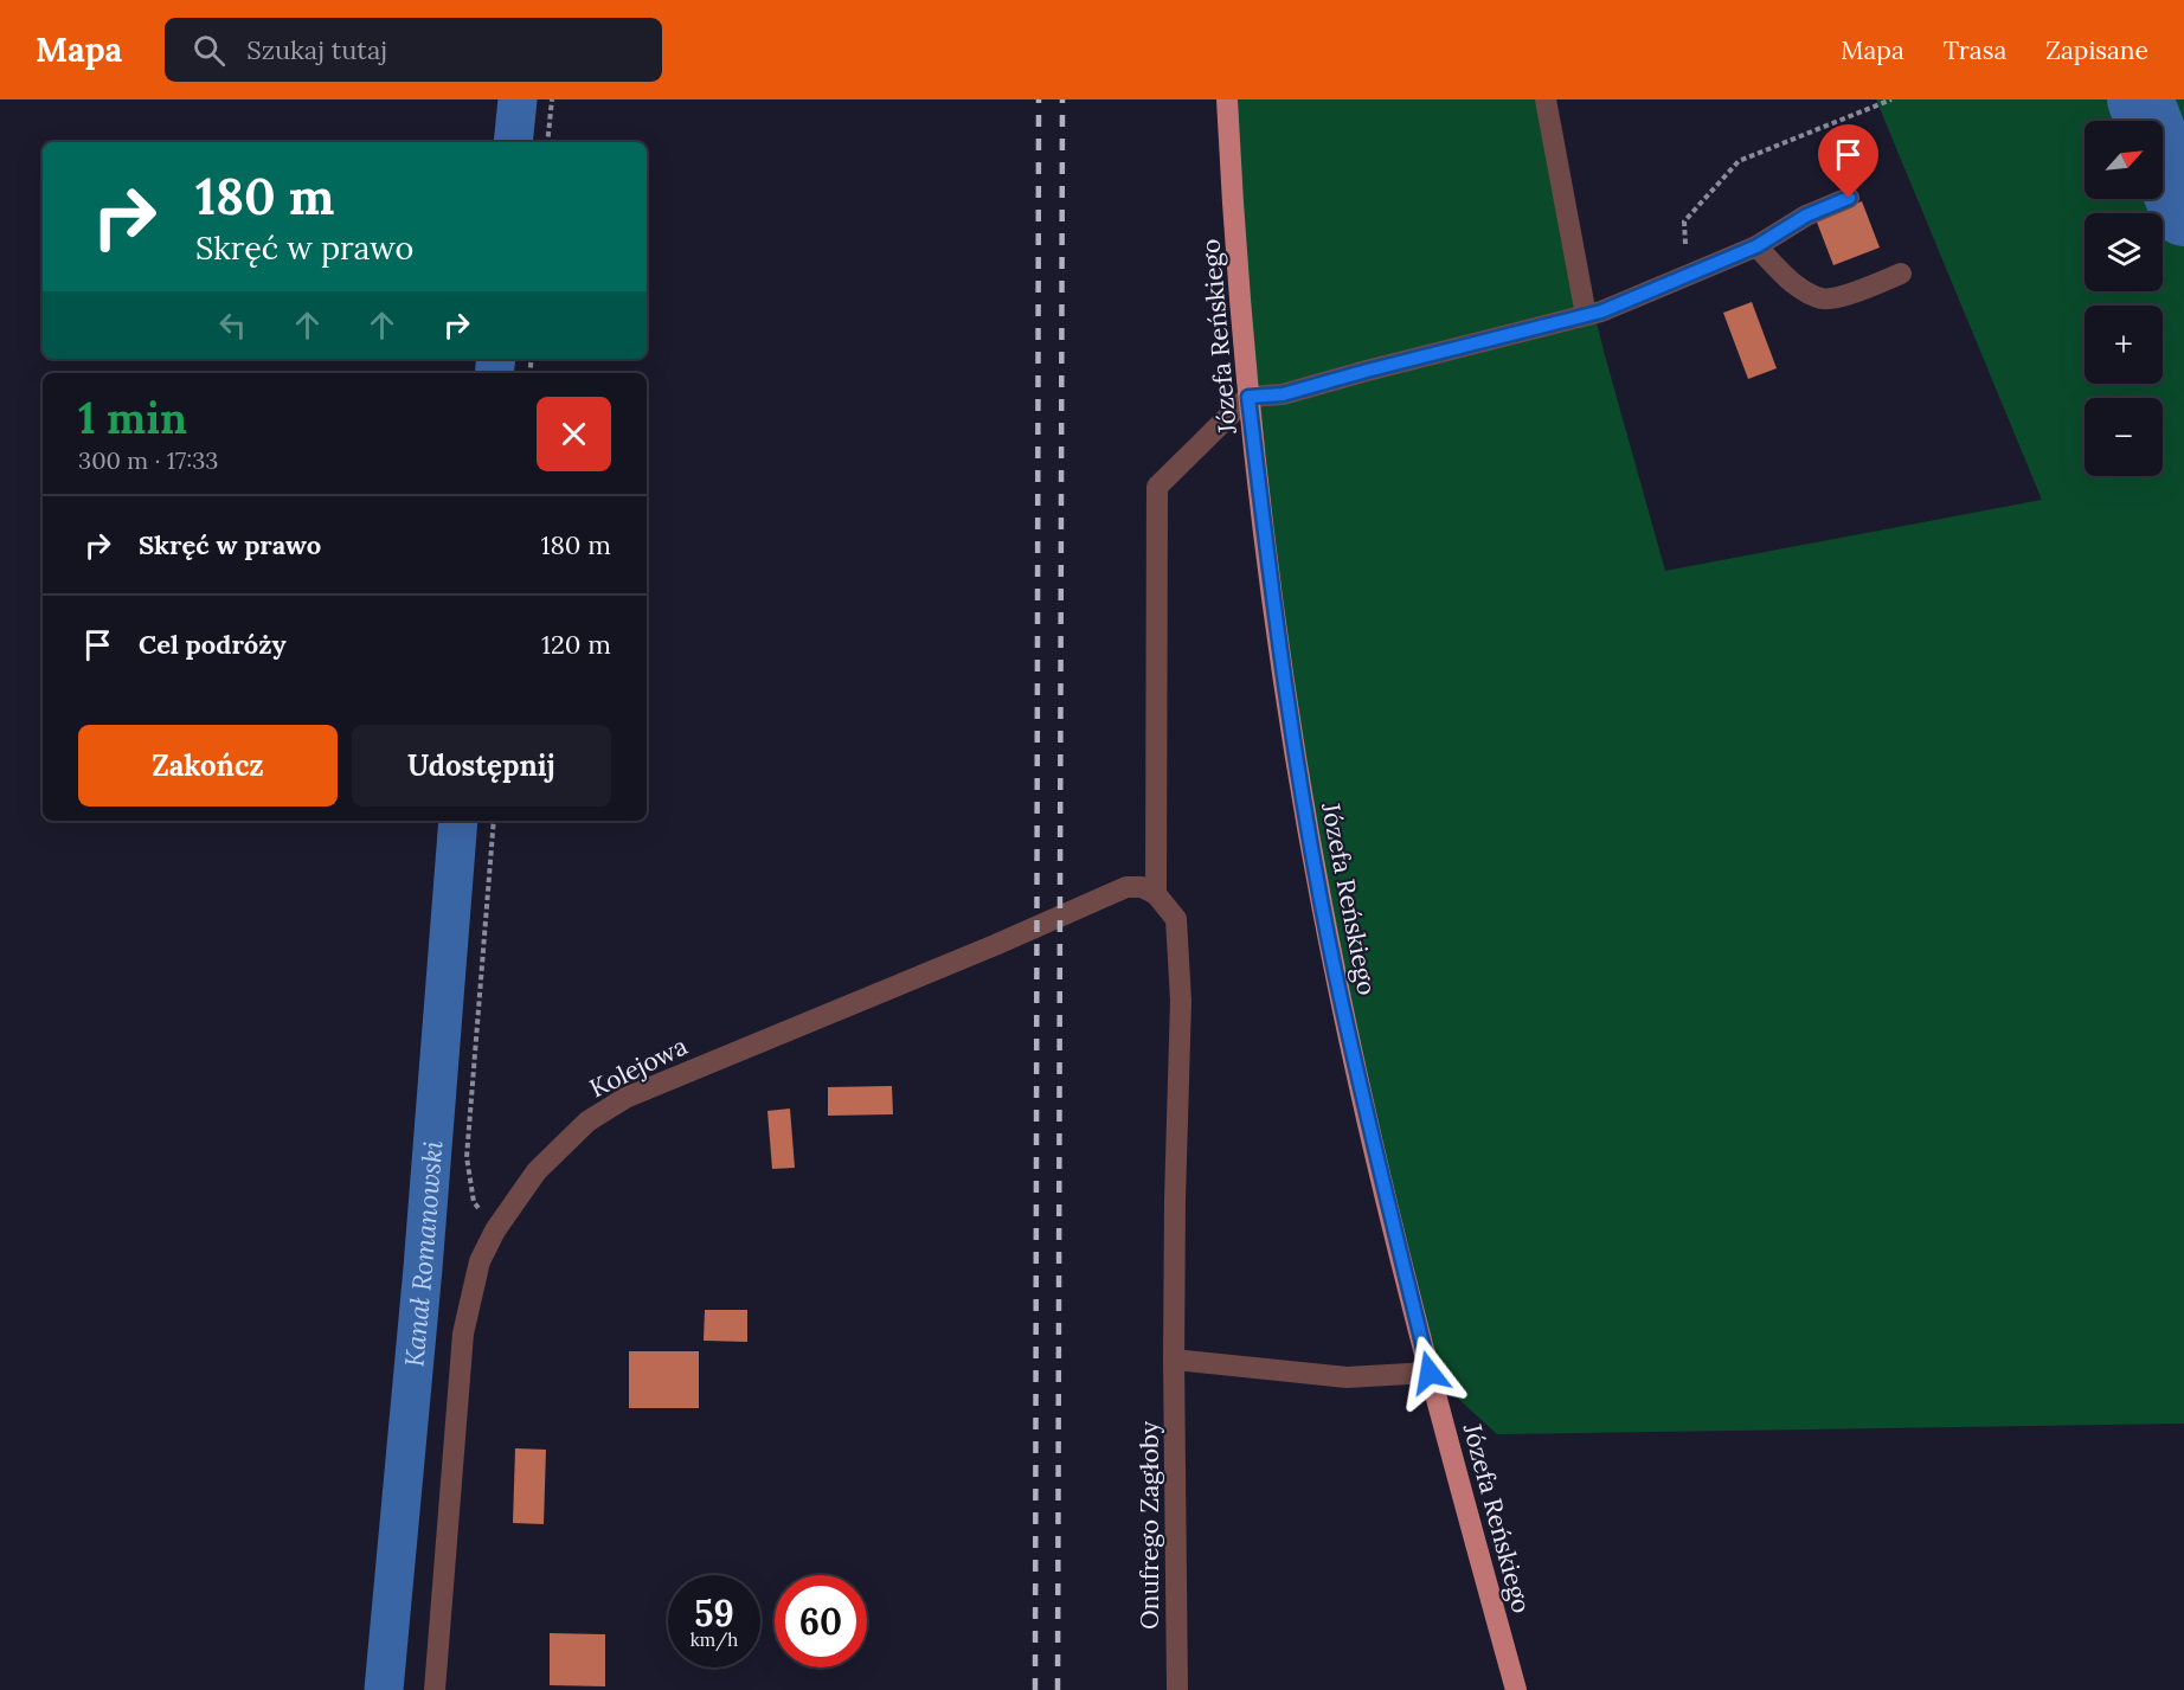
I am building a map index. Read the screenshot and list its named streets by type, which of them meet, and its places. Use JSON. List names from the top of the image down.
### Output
{
  "streets": {
    "main road": ["Józefa Reńskiego"],
    "street": ["Kolejowa", "Onufrego Zagłoby"]
  },
  "crossings": [
    ["Kolejowa", "Onufrego Zagłoby"]
  ],
  "water": ["Kanał Romanowski"],
  "north": "top right",
  "page": {
    "header": "Mapa",
    "search": "Szukaj tutaj",
    "nav": ["Mapa", "Trasa", "Zapisane"],
    "map_buttons": ["+", "−"],
    "turn": ["180 m", "Skręć w prawo"],
    "heading": ["1 min", "300 m · 17:33"],
    "list": [
      {
        "name": "Skręć w prawo",
        "value": "180 m"
      },
      {
        "name": "Cel podróży",
        "value": "120 m"
      }
    ],
    "buttons": ["Zakończ", "Udostępnij"],
    "speed": "59 km/h",
    "limit": "60"
  }
}
